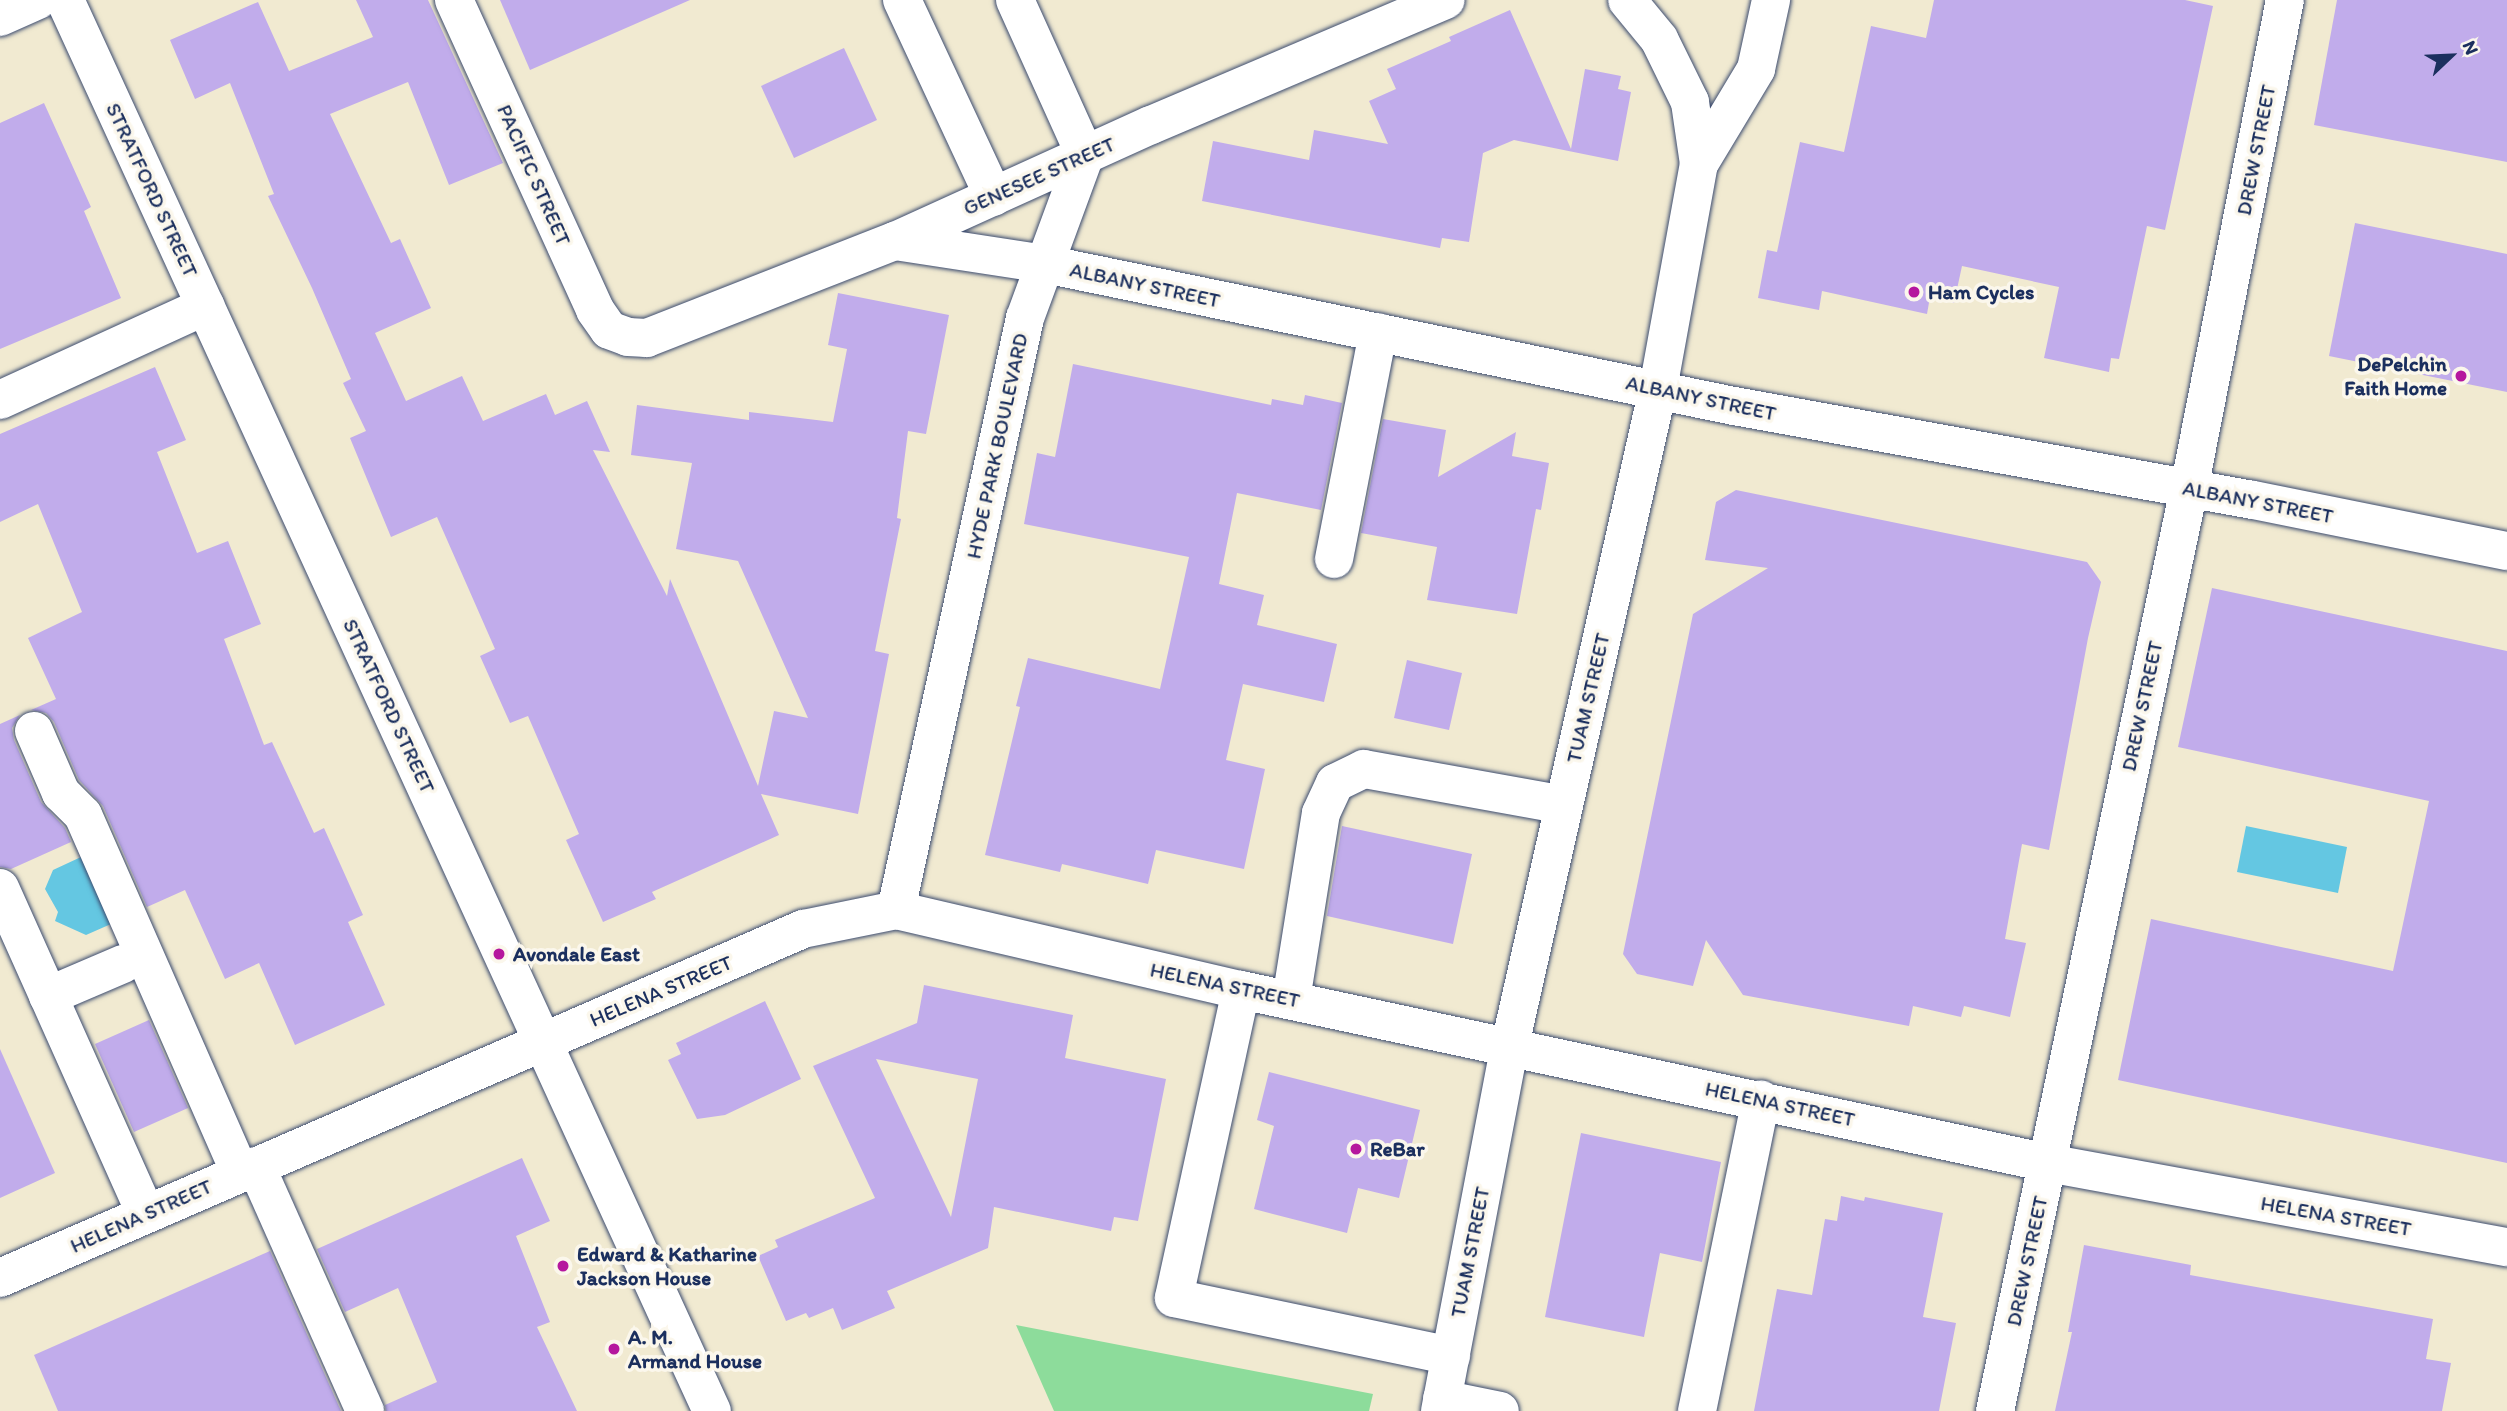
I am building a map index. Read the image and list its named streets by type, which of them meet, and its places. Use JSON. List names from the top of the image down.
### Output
{
  "streets": {
    "street": [
      "DREW STREET",
      "PACIFIC STREET",
      "GENESEE STREET",
      "STRATFORD STREET",
      "ALBANY STREET",
      "HYDE PARK BOULEVARD",
      "TUAM STREET",
      "HELENA STREET"
    ]
  },
  "crossings": [
    ["DREW STREET", "ALBANY STREET"],
    ["DREW STREET", "HELENA STREET"],
    ["PACIFIC STREET", "GENESEE STREET"],
    ["GENESEE STREET", "ALBANY STREET"],
    ["GENESEE STREET", "HYDE PARK BOULEVARD"],
    ["STRATFORD STREET", "HELENA STREET"],
    ["ALBANY STREET", "HYDE PARK BOULEVARD"],
    ["ALBANY STREET", "TUAM STREET"],
    ["HYDE PARK BOULEVARD", "HELENA STREET"],
    ["TUAM STREET", "HELENA STREET"]
  ],
  "places": [
    "Ham Cycles",
    "DePelchin Faith Home",
    "Avondale East",
    "ReBar",
    "Edward & Katharine Jackson House",
    "A. M. Armand House"
  ],
  "north": "top right"
}
